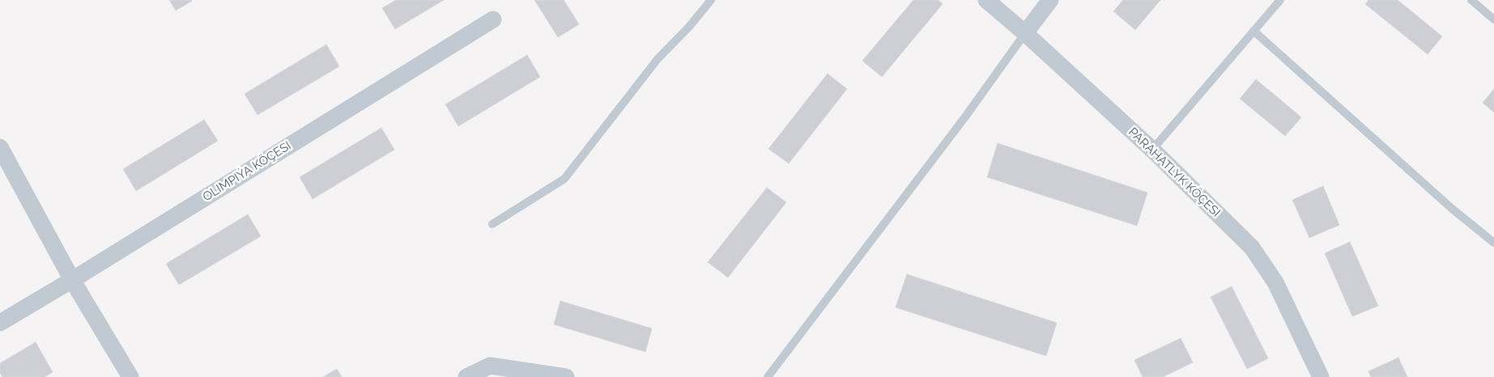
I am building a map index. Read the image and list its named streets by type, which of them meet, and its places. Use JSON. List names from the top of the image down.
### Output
{
  "streets": {
    "street": ["OLIMPIÝA KÖÇESI", "PARAHATLYK KÖÇESI"]
  }
}
